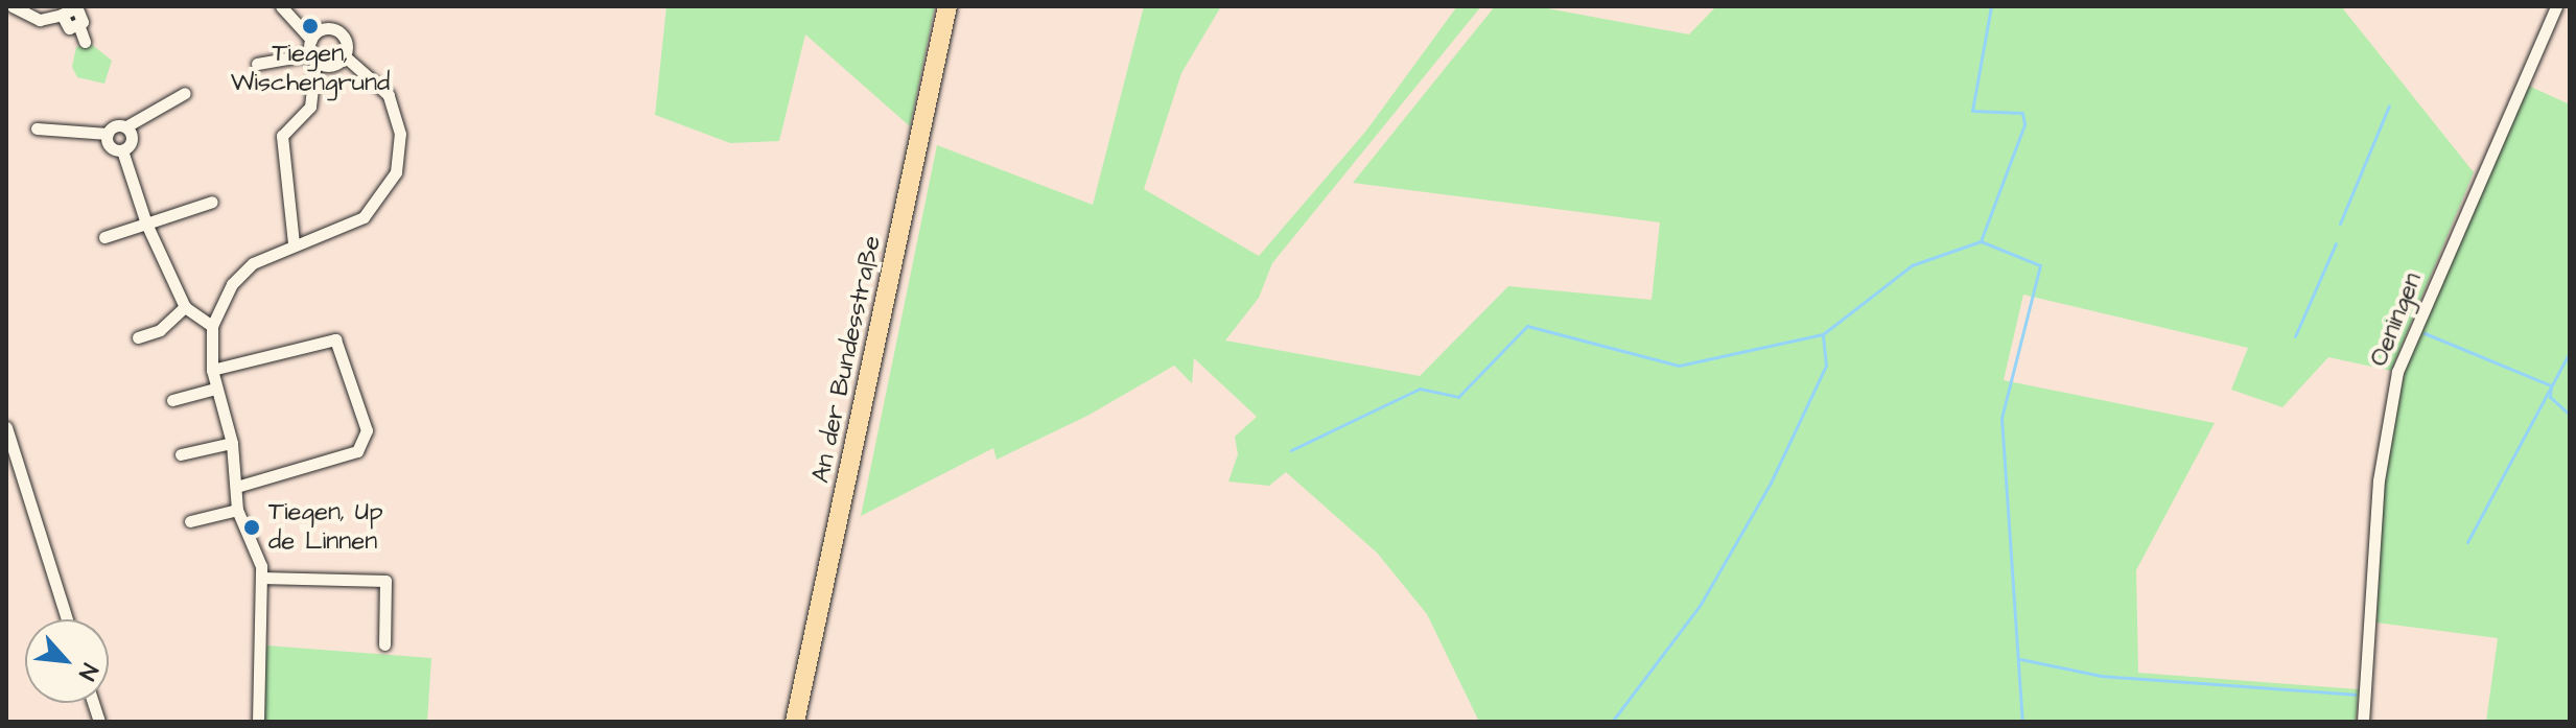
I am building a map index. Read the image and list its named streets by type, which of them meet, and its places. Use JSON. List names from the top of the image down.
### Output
{
  "streets": {
    "main road": ["An der Bundesstraße"],
    "street": ["Oeningen"]
  },
  "places": ["Tiegen, Wischengrund", "Tiegen, Up de Linnen"],
  "north": "bottom right"
}
